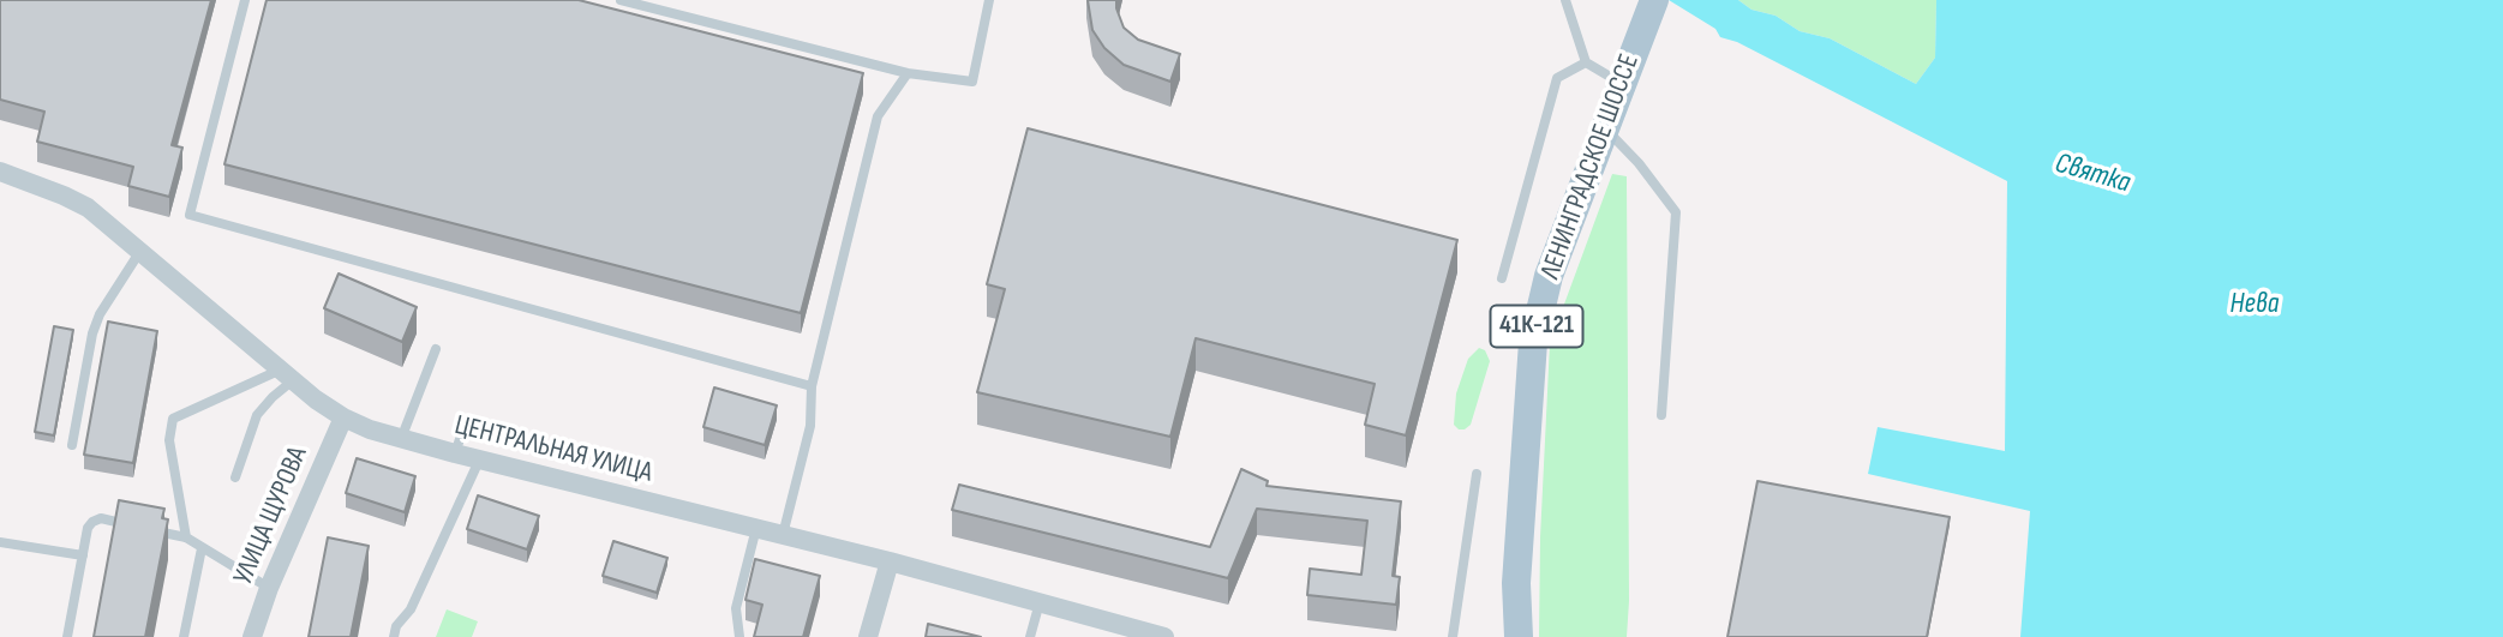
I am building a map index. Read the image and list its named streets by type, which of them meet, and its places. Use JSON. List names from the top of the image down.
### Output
{
  "streets": {
    "main road": ["ЛЕНИНГРАДСКОЕ ШОССЕ", "41К-121"],
    "street": ["ЦЕНТРАЛЬНАЯ УЛИЦА", "УЛИЦА ЩУРОВА"]
  },
  "crossings": [
    ["ЦЕНТРАЛЬНАЯ УЛИЦА", "УЛИЦА ЩУРОВА"]
  ],
  "water": ["Святка", "Нева"]
}
